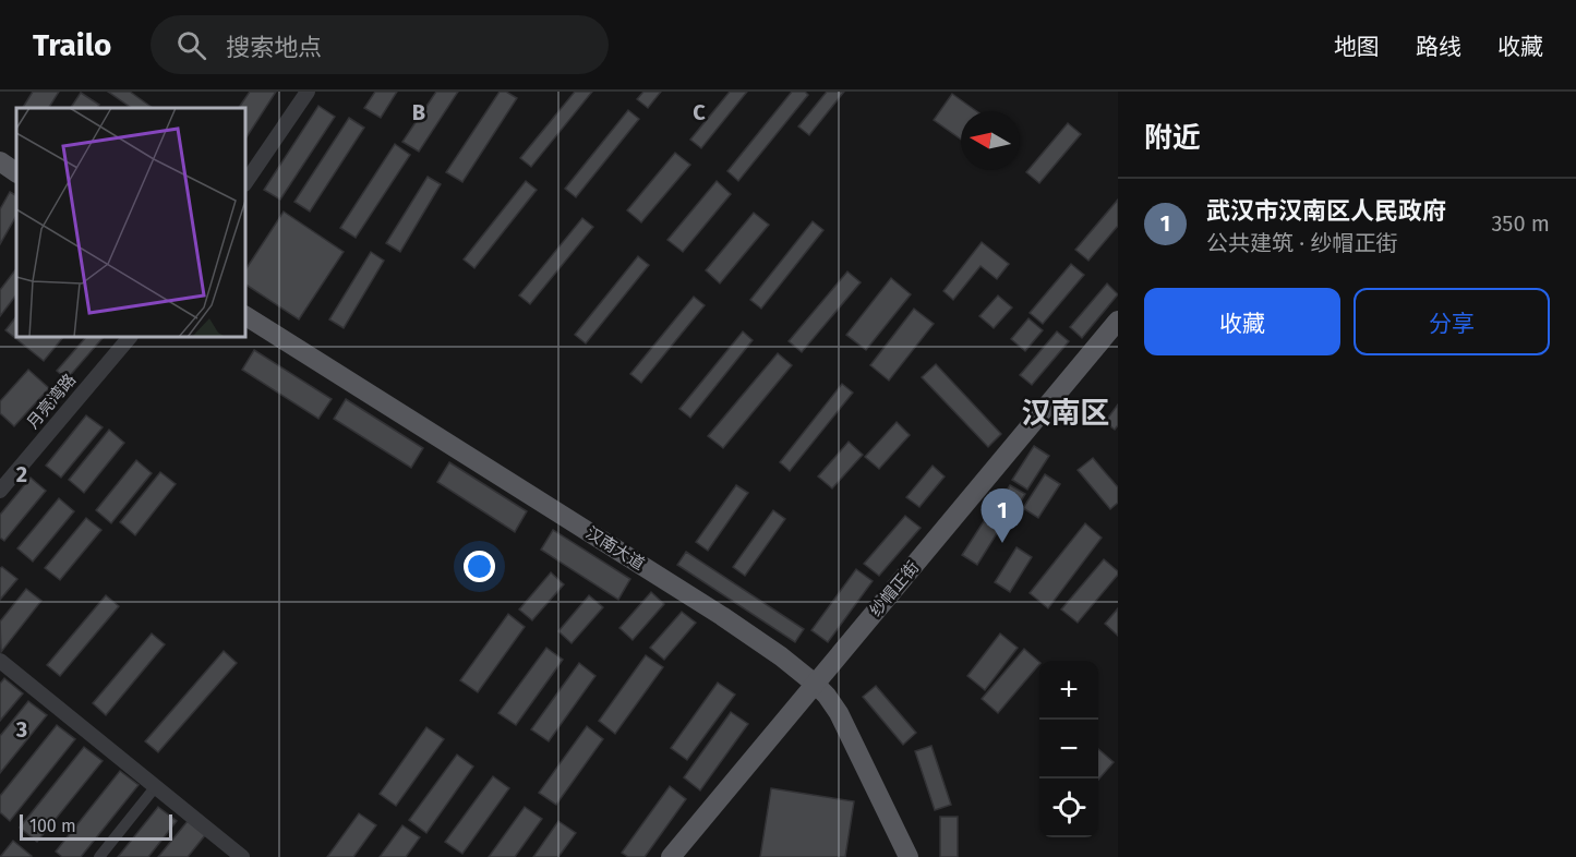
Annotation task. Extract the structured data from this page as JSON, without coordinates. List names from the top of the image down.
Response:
{
  "streets": {
    "main road": ["汉南大道", "纱帽正街"],
    "street": ["月亮湾路"]
  },
  "crossings": [
    ["汉南大道", "纱帽正街"]
  ],
  "districts": ["汉南区"],
  "scale_bar": "100 m",
  "north": "left",
  "page": {
    "header": "Trailo",
    "search": "搜索地点",
    "nav": ["地图", "路线", "收藏"],
    "heading": "附近",
    "list": [
      {
        "mark": "1",
        "name": "武汉市汉南区人民政府",
        "note": "公共建筑 · 纱帽正街",
        "value": "350 m"
      }
    ],
    "buttons": ["收藏", "分享"],
    "pins": "1",
    "map_buttons": ["+", "−"],
    "scale": "100 m"
  },
  "grid": {
    "columns": ["B", "C"],
    "rows": ["2", "3"]
  }
}
